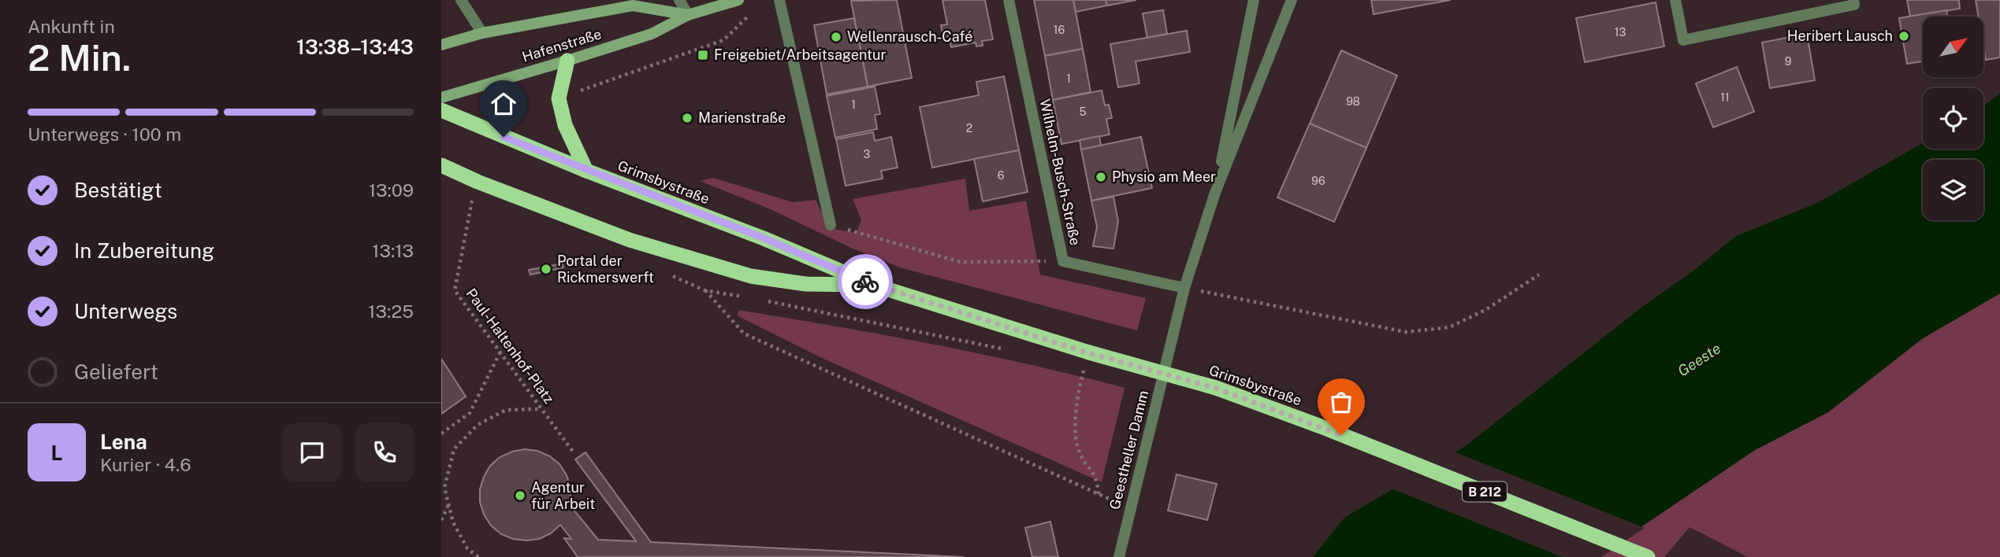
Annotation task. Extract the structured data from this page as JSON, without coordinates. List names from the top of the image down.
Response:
{
  "streets": {
    "highway": ["Grimsbystraße", "B 212"],
    "main road": ["Hafenstraße"],
    "street": ["Wilhelm-Busch-Straße", "Geestheller Damm"],
    "path": ["Paul-Haltenhof-Platz"]
  },
  "crossings": [
    ["Wilhelm-Busch-Straße", "Geestheller Damm"],
    ["Grimsbystraße", "Paul-Haltenhof-Platz"]
  ],
  "water": ["Geeste"],
  "places": {
    "other": [
      "Heribert Lausch",
      "Wellenrausch-Café",
      "Marienstraße",
      "Physio am Meer",
      "Portal der Rickmerswerft",
      "Agentur für Arbeit"
    ],
    "transit": ["Freigebiet/Arbeitsagentur"]
  },
  "house_numbers": [
    "16",
    "13",
    "9",
    "1",
    "11",
    "98",
    "1",
    "5",
    "2",
    "3",
    "6",
    "96"
  ],
  "north": "top right",
  "page": {
    "heading": ["2 Min.", "Ankunft in", "13:38–13:43"],
    "panel": ["Lena", "Kurier · 4.6"],
    "bar": "Unterwegs · 100 m",
    "list": [
      ["Bestätigt", "13:09"],
      ["In Zubereitung", "13:13"],
      ["Unterwegs", "13:25"],
      "Geliefert"
    ],
    "round": "L"
  }
}
